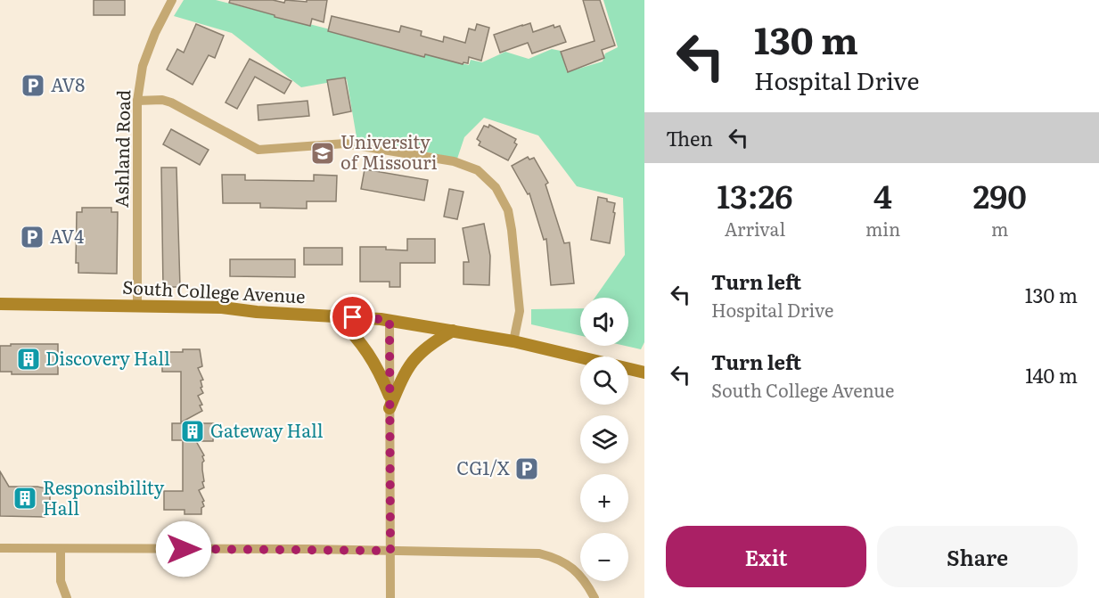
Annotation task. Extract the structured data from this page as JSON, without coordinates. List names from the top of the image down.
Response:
{
  "streets": {
    "main road": ["South College Avenue"],
    "street": ["Ashland Road"]
  },
  "crossings": [
    ["Ashland Road", "South College Avenue"]
  ],
  "places": {
    "parking": ["AV8", "AV4", "CG1/X"],
    "school or university": ["University of Missouri"],
    "building": ["Discovery Hall", "Gateway Hall", "Responsibility Hall"]
  },
  "page": {
    "turn": ["130 m", "Hospital Drive"],
    "then": "Then",
    "eta": [
      "13:26",
      "Arrival",
      "4",
      "min",
      "290",
      "m"
    ],
    "list": [
      {
        "name": "Turn left",
        "note": "Hospital Drive",
        "value": "130 m"
      },
      {
        "name": "Turn left",
        "note": "South College Avenue",
        "value": "140 m"
      }
    ],
    "map_buttons": ["+", "−"],
    "buttons": ["Exit", "Share"]
  }
}
